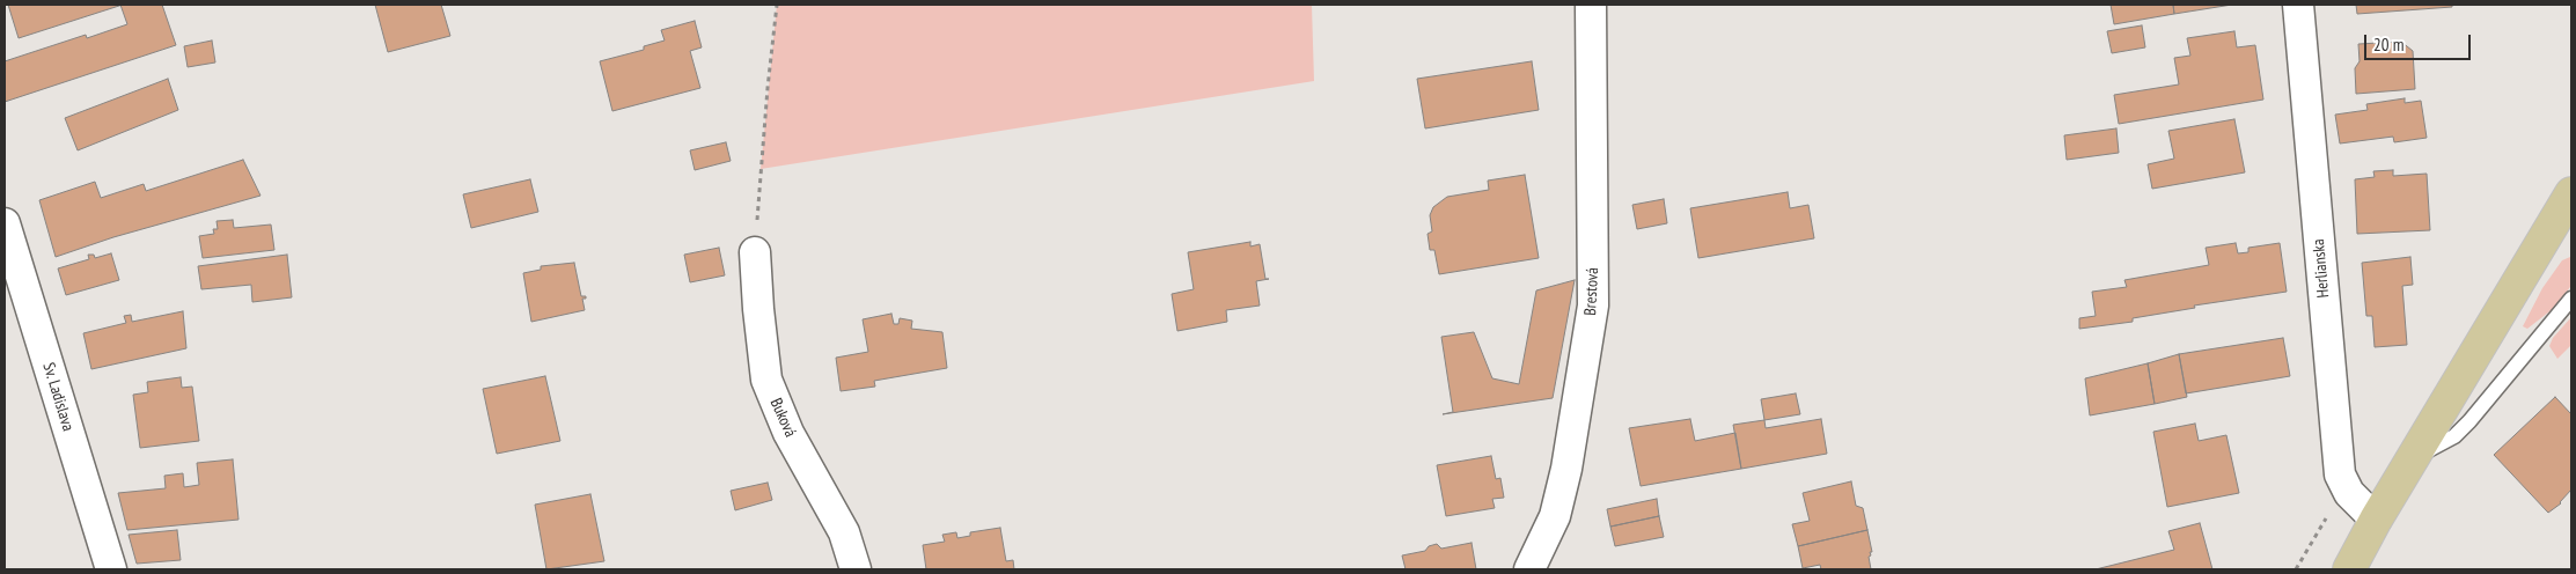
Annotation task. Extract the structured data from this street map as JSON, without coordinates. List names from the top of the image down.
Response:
{
  "streets": {
    "street": [
      "Herlianska",
      "Brestová",
      "Sv. Ladislava",
      "Buková"
    ]
  },
  "scale_bar": "20 m"
}
